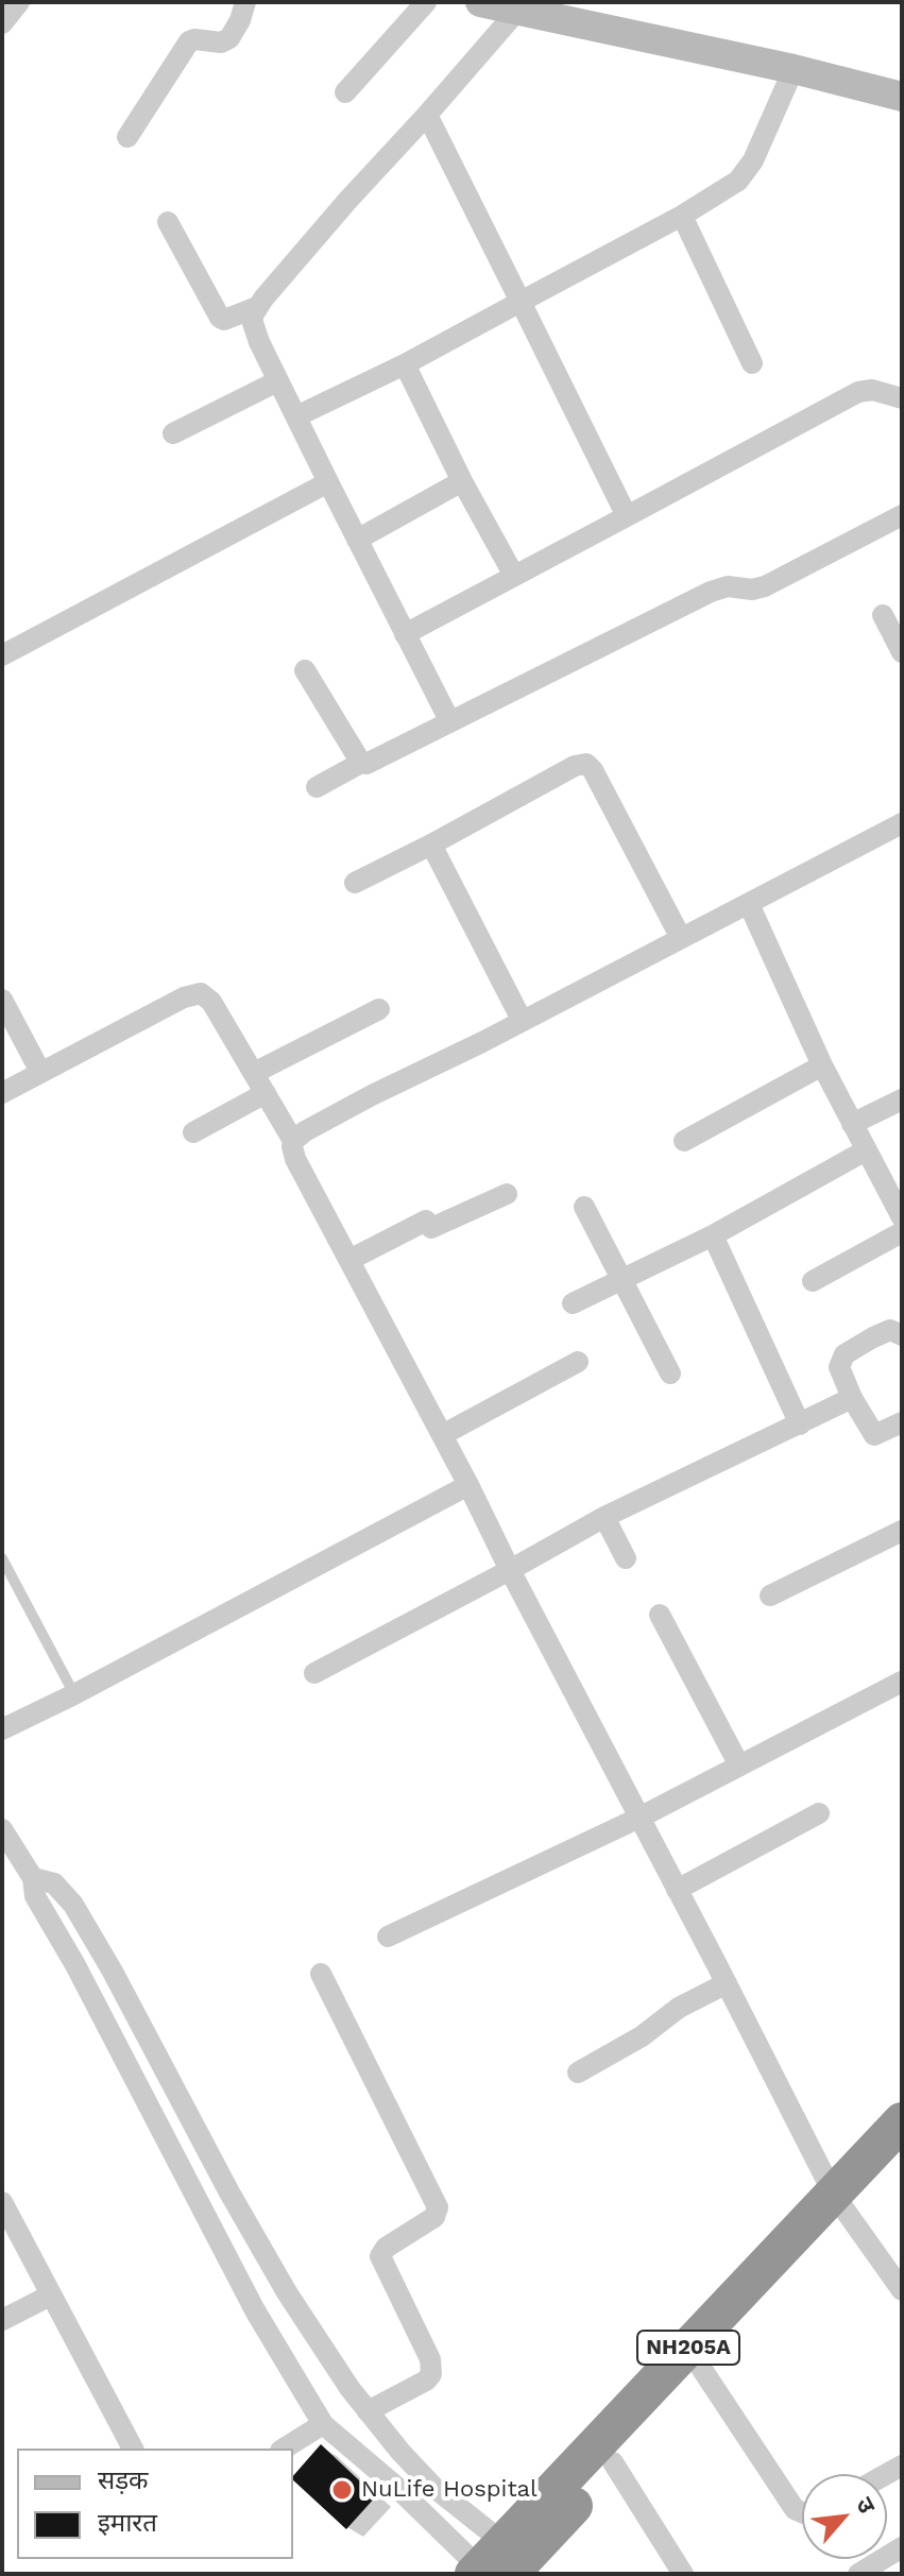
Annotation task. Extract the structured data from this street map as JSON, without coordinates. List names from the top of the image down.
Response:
{
  "streets": {
    "highway": ["NH205A"]
  },
  "places": ["NuLife Hospital"],
  "legend": ["सड़क", "इमारत"],
  "north": "top right"
}
